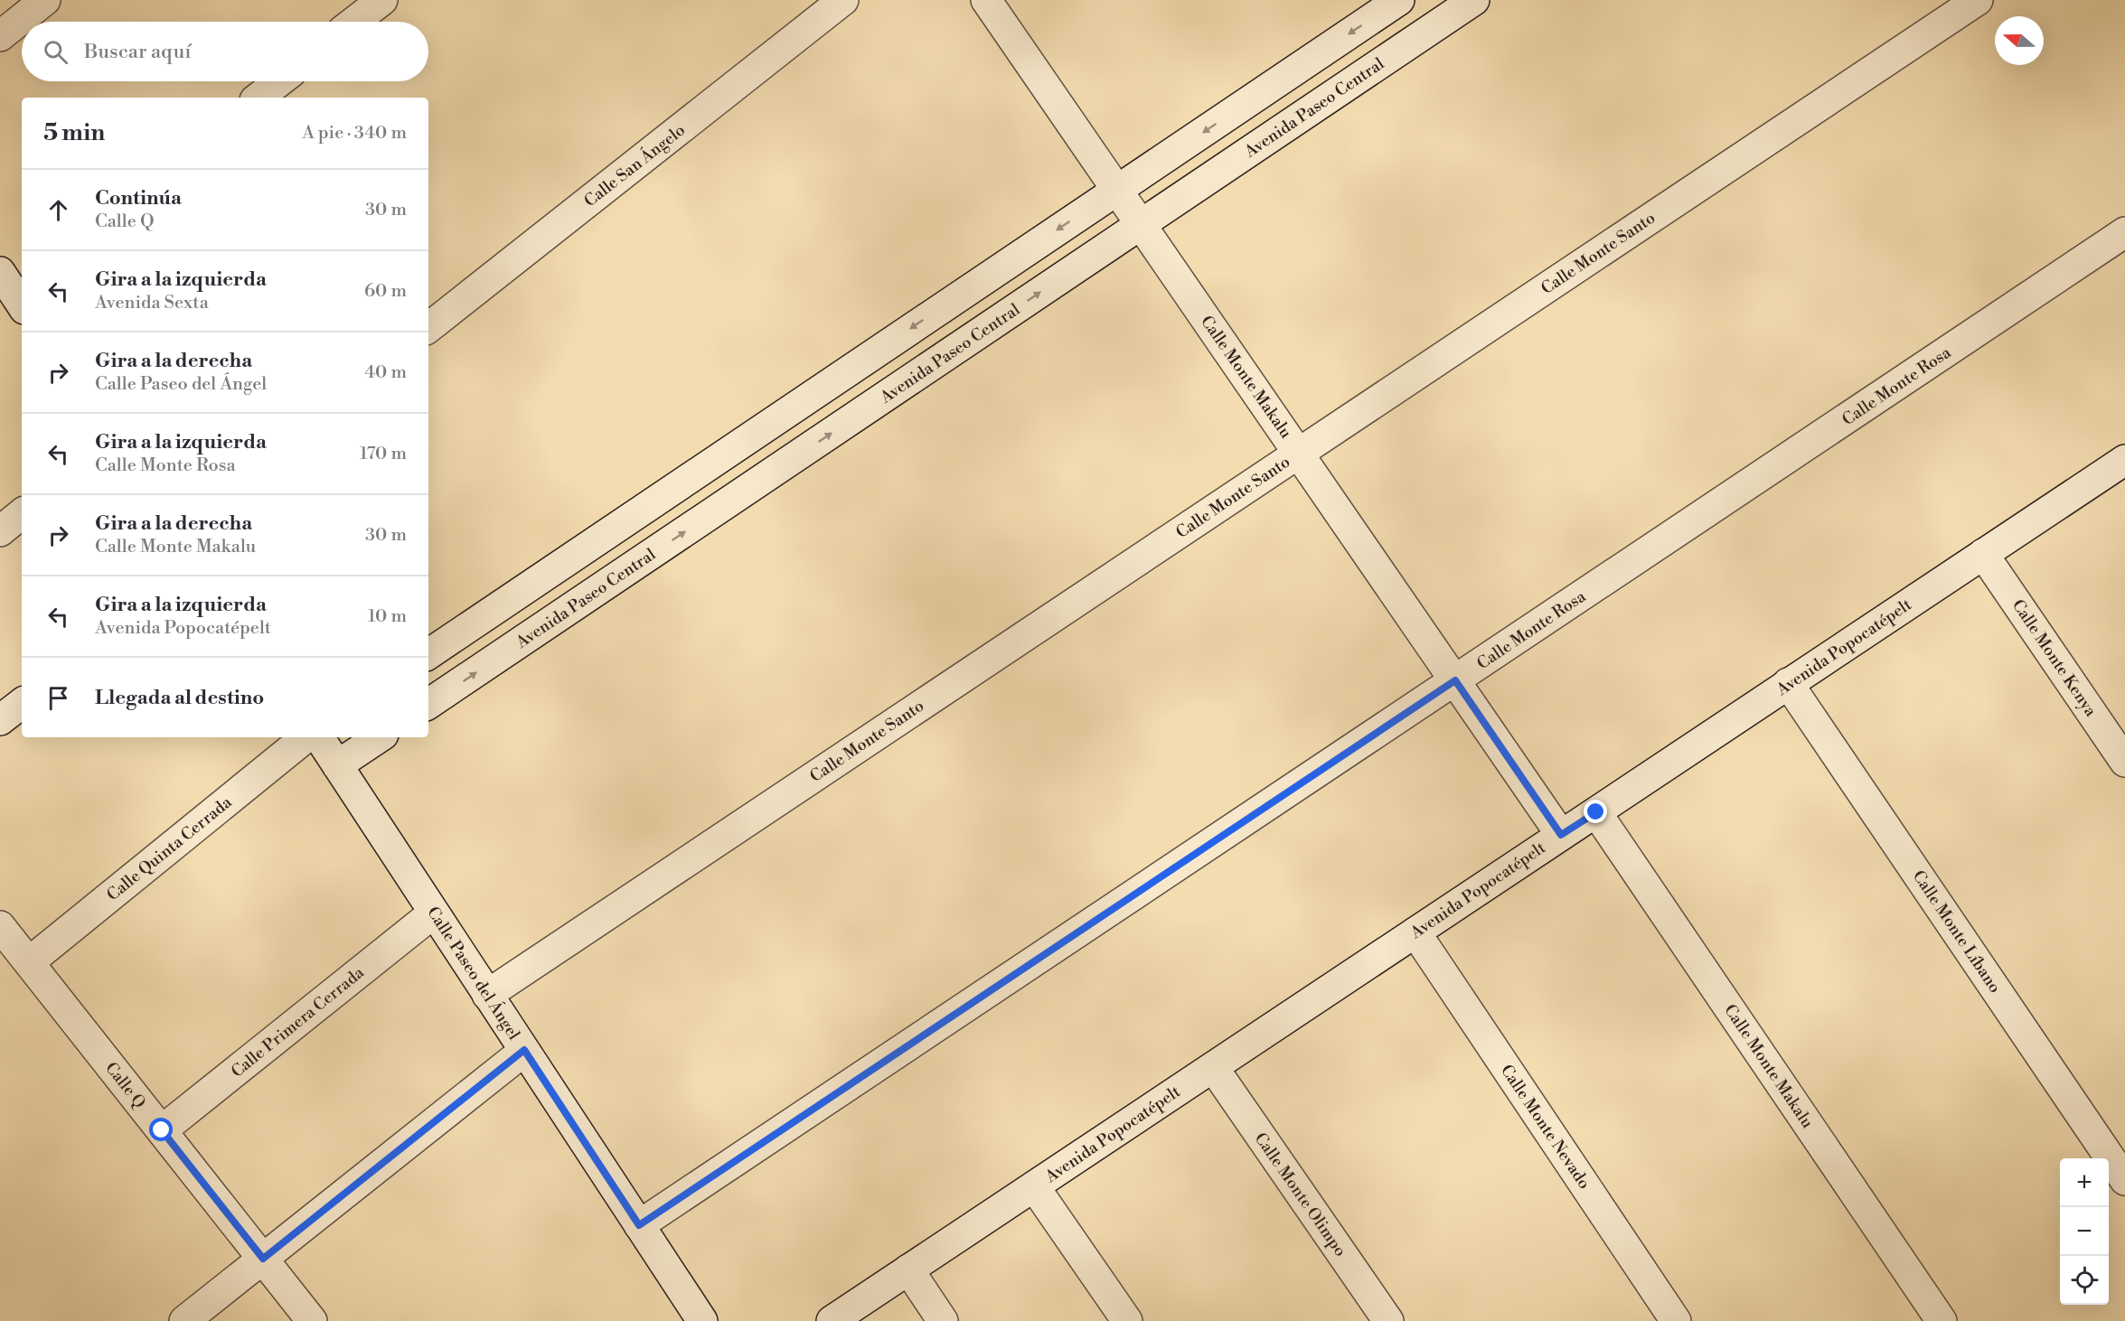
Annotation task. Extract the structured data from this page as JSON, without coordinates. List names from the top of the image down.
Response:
{
  "streets": {
    "street": [
      "Avenida Paseo Central",
      "Calle San Ángelo",
      "Calle Monte Santo",
      "Calle Monte Makalu",
      "Calle Monte Rosa",
      "Avenida Popocatépelt",
      "Calle Monte Kenya",
      "Calle Quinta Cerrada",
      "Calle Monte Líbano",
      "Calle Paseo del Ángel",
      "Calle Primera Cerrada",
      "Calle Q",
      "Calle Monte Nevado",
      "Calle Monte Olimpo"
    ]
  },
  "crossings": [
    ["Avenida Paseo Central", "Calle Monte Makalu"],
    ["Calle Monte Santo", "Calle Monte Makalu"],
    ["Calle Monte Santo", "Calle Paseo del Ángel"],
    ["Calle Monte Makalu", "Calle Monte Rosa"],
    ["Calle Monte Makalu", "Avenida Popocatépelt"],
    ["Calle Monte Rosa", "Calle Paseo del Ángel"],
    ["Avenida Popocatépelt", "Calle Monte Kenya"],
    ["Avenida Popocatépelt", "Calle Monte Líbano"],
    ["Avenida Popocatépelt", "Calle Monte Nevado"],
    ["Avenida Popocatépelt", "Calle Monte Olimpo"],
    ["Calle Quinta Cerrada", "Calle Q"],
    ["Calle Paseo del Ángel", "Calle Primera Cerrada"],
    ["Calle Primera Cerrada", "Calle Q"]
  ],
  "north": "left",
  "page": {
    "search": "Buscar aquí",
    "heading": ["5 min", "A pie · 340 m"],
    "list": [
      ["Continúa", "Calle Q", "30 m"],
      ["Gira a la izquierda", "Avenida Sexta", "60 m"],
      ["Gira a la derecha", "Calle Paseo del Ángel", "40 m"],
      ["Gira a la izquierda", "Calle Monte Rosa", "170 m"],
      ["Gira a la derecha", "Calle Monte Makalu", "30 m"],
      ["Gira a la izquierda", "Avenida Popocatépelt", "10 m"],
      "Llegada al destino"
    ],
    "map_buttons": ["+", "−"]
  }
}
